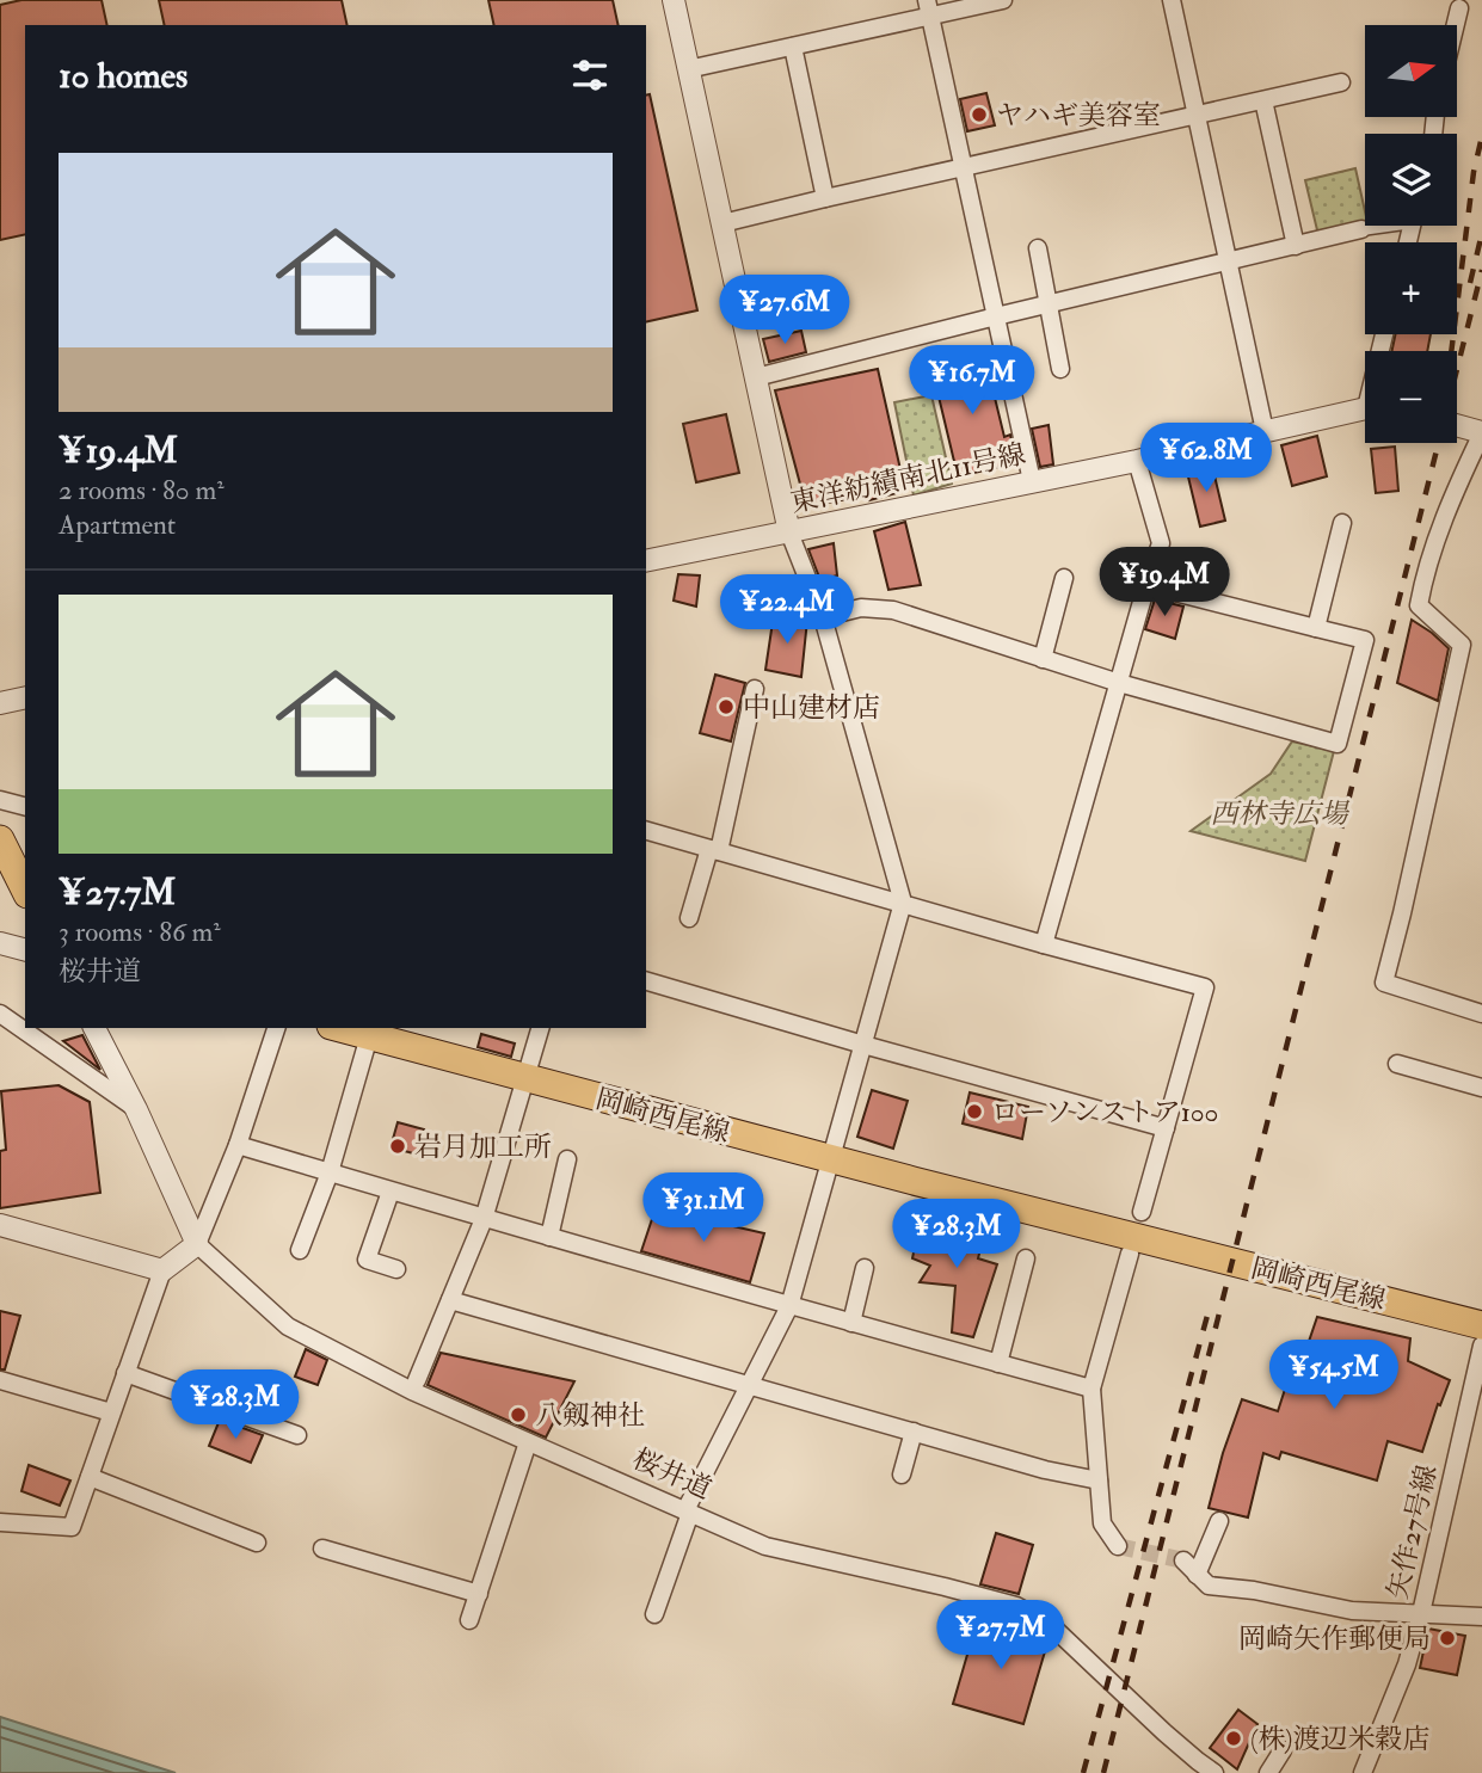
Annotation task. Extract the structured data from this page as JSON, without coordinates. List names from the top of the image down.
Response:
{
  "streets": {
    "main road": ["岡崎西尾線"],
    "street": ["東洋紡績南北11号線", "桜井道", "矢作27号線"]
  },
  "parks": ["西林寺広場"],
  "places": [
    "ヤハギ美容室",
    "中山建材店",
    "ローソンストア100",
    "岩月加工所",
    "八剱神社",
    "岡崎矢作郵便局",
    "(株)渡辺米穀店"
  ],
  "north": "right",
  "page": {
    "map_buttons": ["+", "−"],
    "heading": "10 homes",
    "list": [
      {
        "name": "¥19.4M",
        "note": "2 rooms · 80 m² · Apartment"
      },
      {
        "name": "¥27.7M",
        "note": "3 rooms · 86 m² · 桜井道"
      }
    ],
    "price": [
      "¥27.6M",
      "¥16.7M",
      "¥62.8M",
      "¥19.4M",
      "¥22.4M",
      "¥31.1M",
      "¥28.3M",
      "¥54.5M",
      "¥28.3M",
      "¥27.7M"
    ]
  }
}
